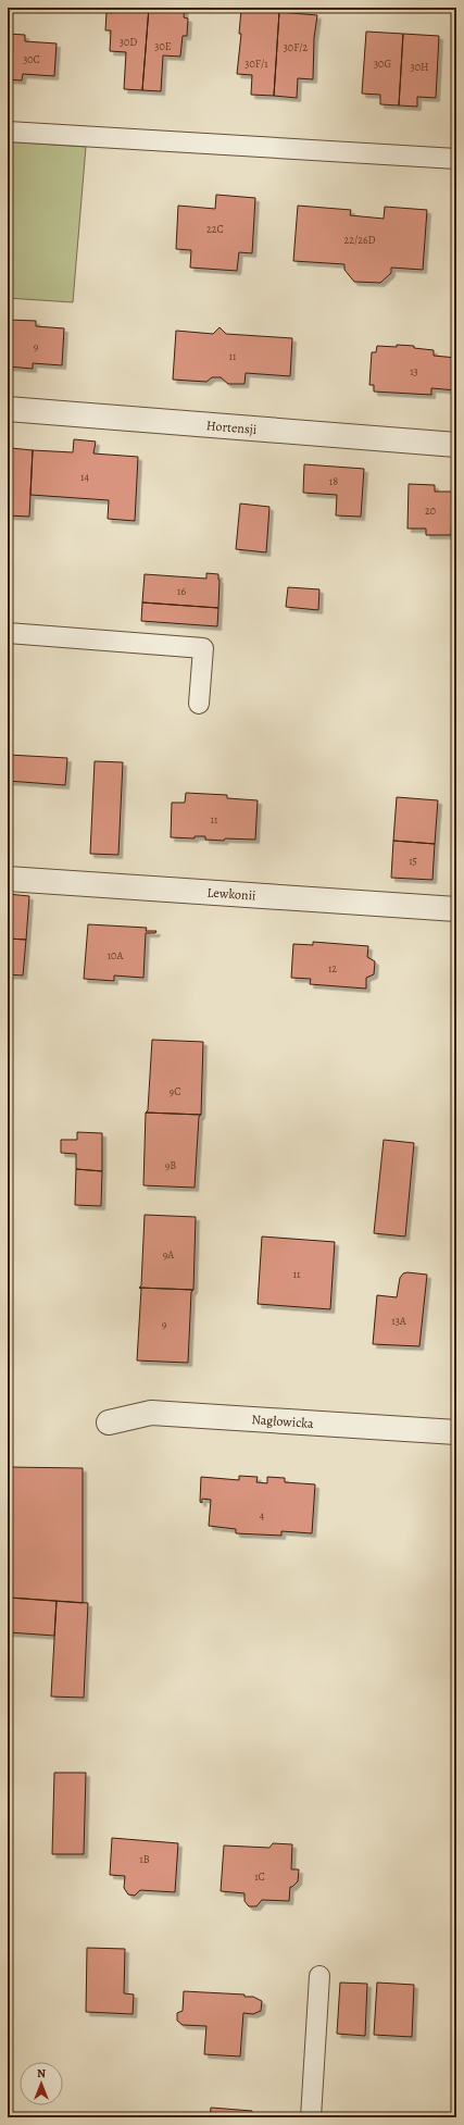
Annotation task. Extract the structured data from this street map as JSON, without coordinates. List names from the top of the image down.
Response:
{
  "streets": {
    "street": ["Hortensji", "Lewkonii", "Nagłowicka"]
  },
  "house_numbers": [
    "30D",
    "30E",
    "30F/2",
    "30C",
    "30F/1",
    "30G",
    "30H",
    "22C",
    "22/26D",
    "9",
    "11",
    "13",
    "14",
    "18",
    "20",
    "16",
    "11",
    "15",
    "10A",
    "12",
    "9C",
    "9B",
    "9A",
    "11",
    "13A",
    "9",
    "4",
    "1B",
    "1C"
  ],
  "north": "top"
}
